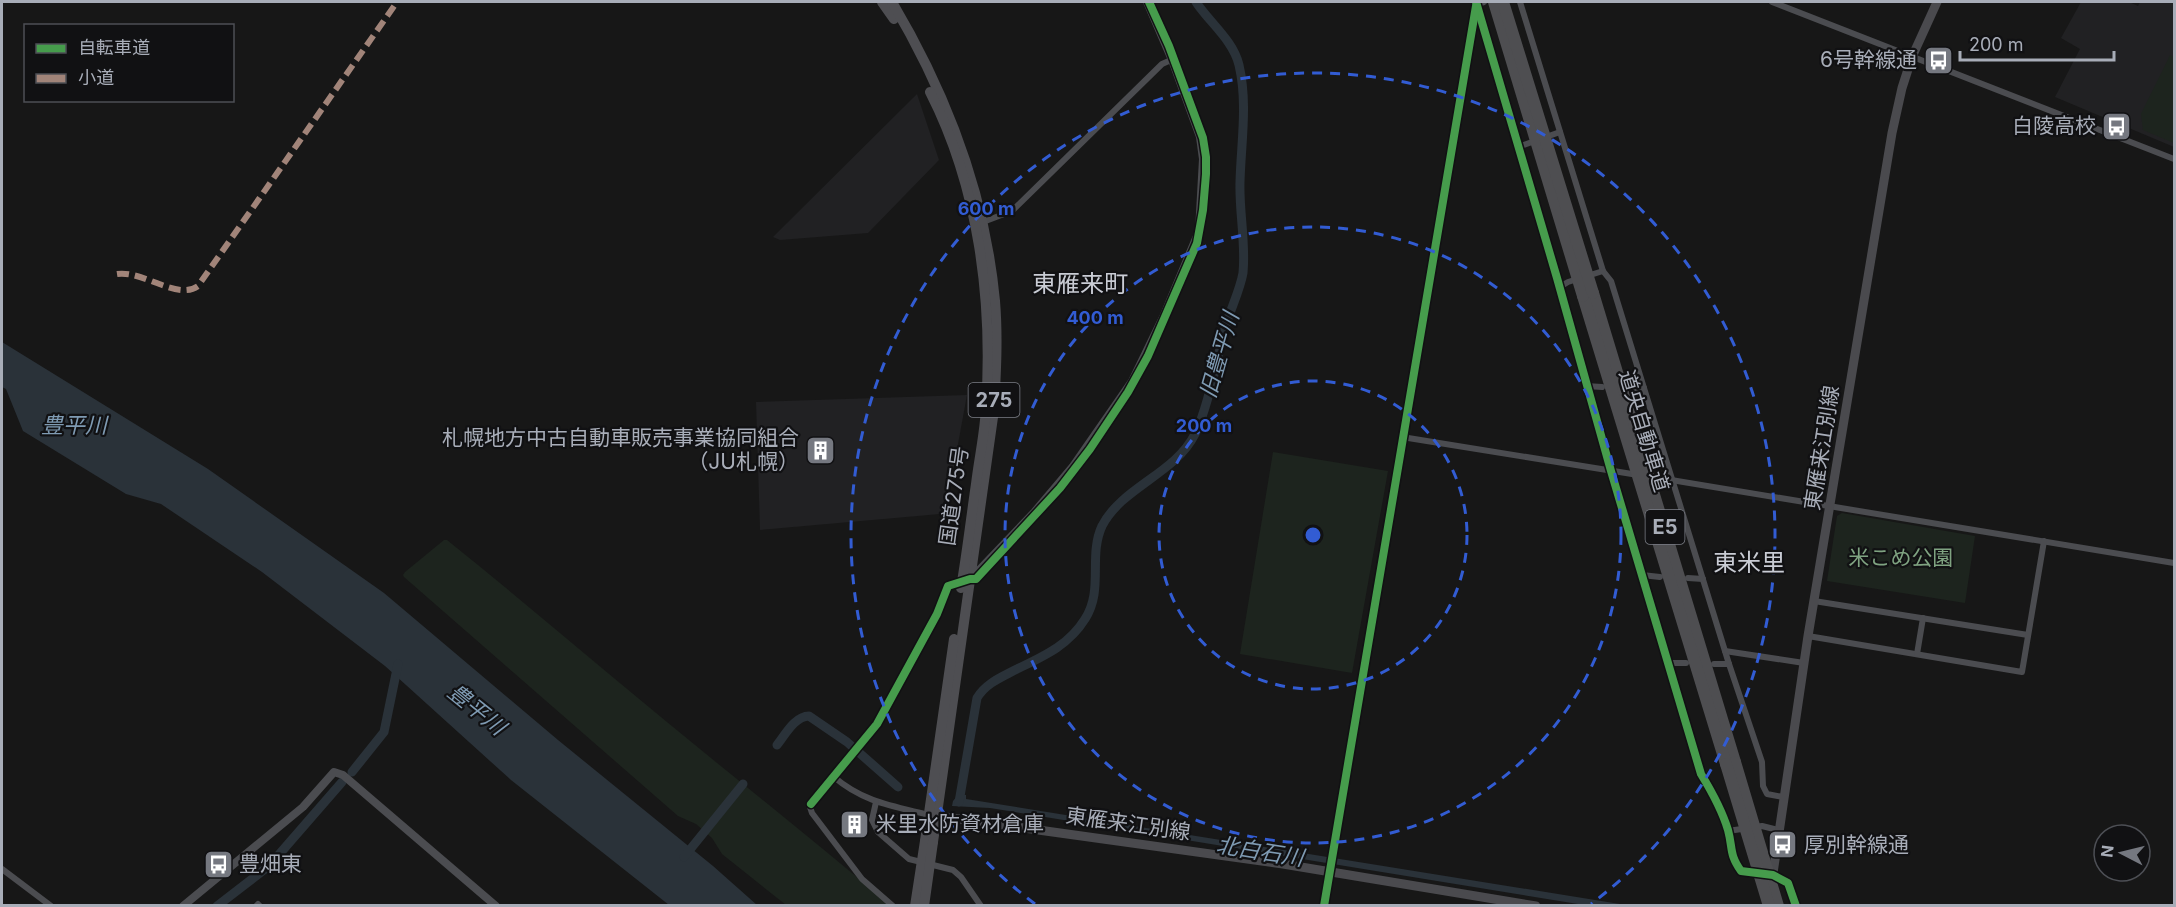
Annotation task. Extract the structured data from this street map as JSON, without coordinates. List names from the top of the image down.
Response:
{
  "streets": {
    "highway": [
      "275",
      "道央自動車道",
      "国道275号",
      "E5"
    ],
    "main road": ["東雁来江別線"]
  },
  "crossings": [
    ["東雁来江別線", "国道275号"]
  ],
  "districts": ["東雁来町", "東米里"],
  "water": ["旧豊平川", "豊平川", "北白石川"],
  "parks": ["米こめ公園"],
  "places": {
    "bus stop": [
      "6号幹線通",
      "白陵高校",
      "厚別幹線通",
      "豊畑東"
    ],
    "building": ["札幌地方中古自動車販売事業協同組合 （JU札幌）", "米里水防資材倉庫"]
  },
  "legend": ["自転車道", "小道"],
  "scale_bar": "200 m",
  "north": "left",
  "rings": ["600 m", "400 m", "200 m"]
}
